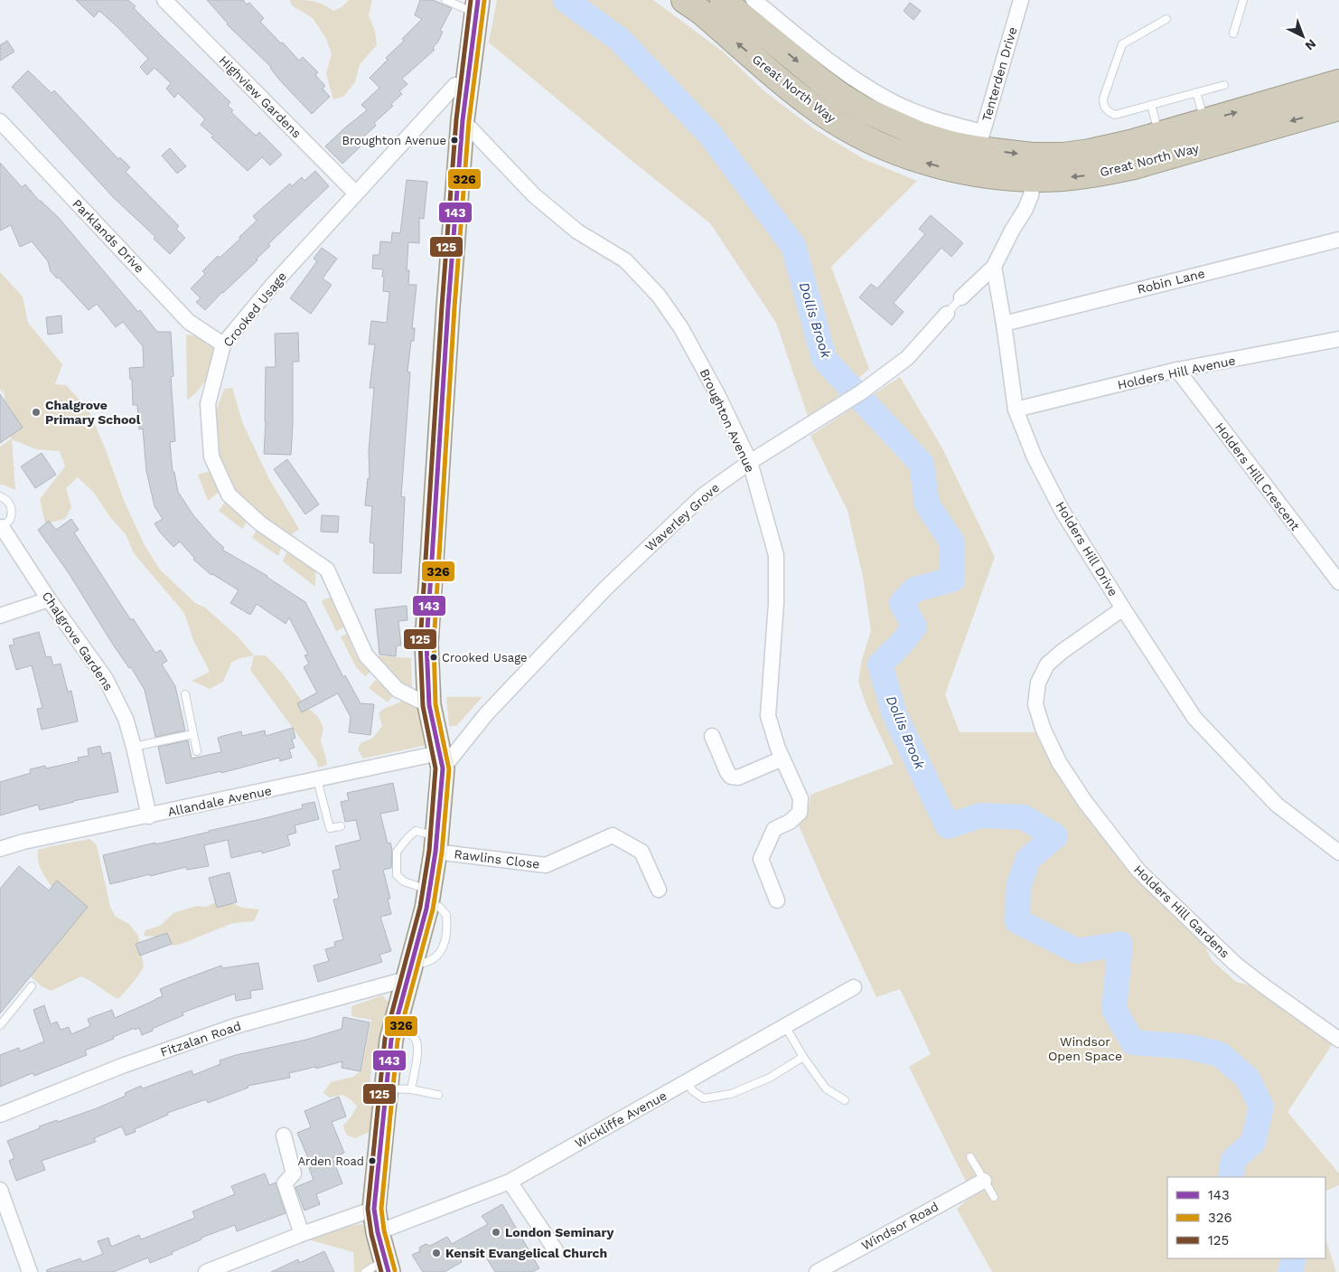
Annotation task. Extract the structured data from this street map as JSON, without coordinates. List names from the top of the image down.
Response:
{
  "streets": {
    "highway": ["Great North Way"],
    "street": [
      "Tenterden Drive",
      "Highview Gardens",
      "Parklands Drive",
      "Robin Lane",
      "Crooked Usage",
      "Holders Hill Avenue",
      "Broughton Avenue",
      "Holders Hill Crescent",
      "Waverley Grove",
      "Holders Hill Drive",
      "Chalgrove Gardens",
      "Allandale Avenue",
      "Rawlins Close",
      "Holders Hill Gardens",
      "Fitzalan Road",
      "Wickliffe Avenue",
      "Windsor Road"
    ]
  },
  "crossings": [
    ["Tenterden Drive", "Great North Way"],
    ["Highview Gardens", "Crooked Usage"],
    ["Parklands Drive", "Crooked Usage"],
    ["Robin Lane", "Holders Hill Drive"],
    ["Holders Hill Avenue", "Holders Hill Crescent"],
    ["Holders Hill Avenue", "Holders Hill Drive"],
    ["Broughton Avenue", "Waverley Grove"],
    ["Waverley Grove", "Holders Hill Drive"],
    ["Waverley Grove", "Allandale Avenue"],
    ["Holders Hill Drive", "Holders Hill Gardens"],
    ["Chalgrove Gardens", "Allandale Avenue"]
  ],
  "water": ["Dollis Brook"],
  "parks": ["Windsor Open Space"],
  "places": [
    "Broughton Avenue",
    "Chalgrove Primary School",
    "Crooked Usage",
    "Arden Road",
    "London Seminary",
    "Kensit Evangelical Church"
  ],
  "lines": ["transit line 143", "transit line 125", "transit line 326"],
  "legend": ["143", "326", "125"],
  "north": "bottom right"
}
